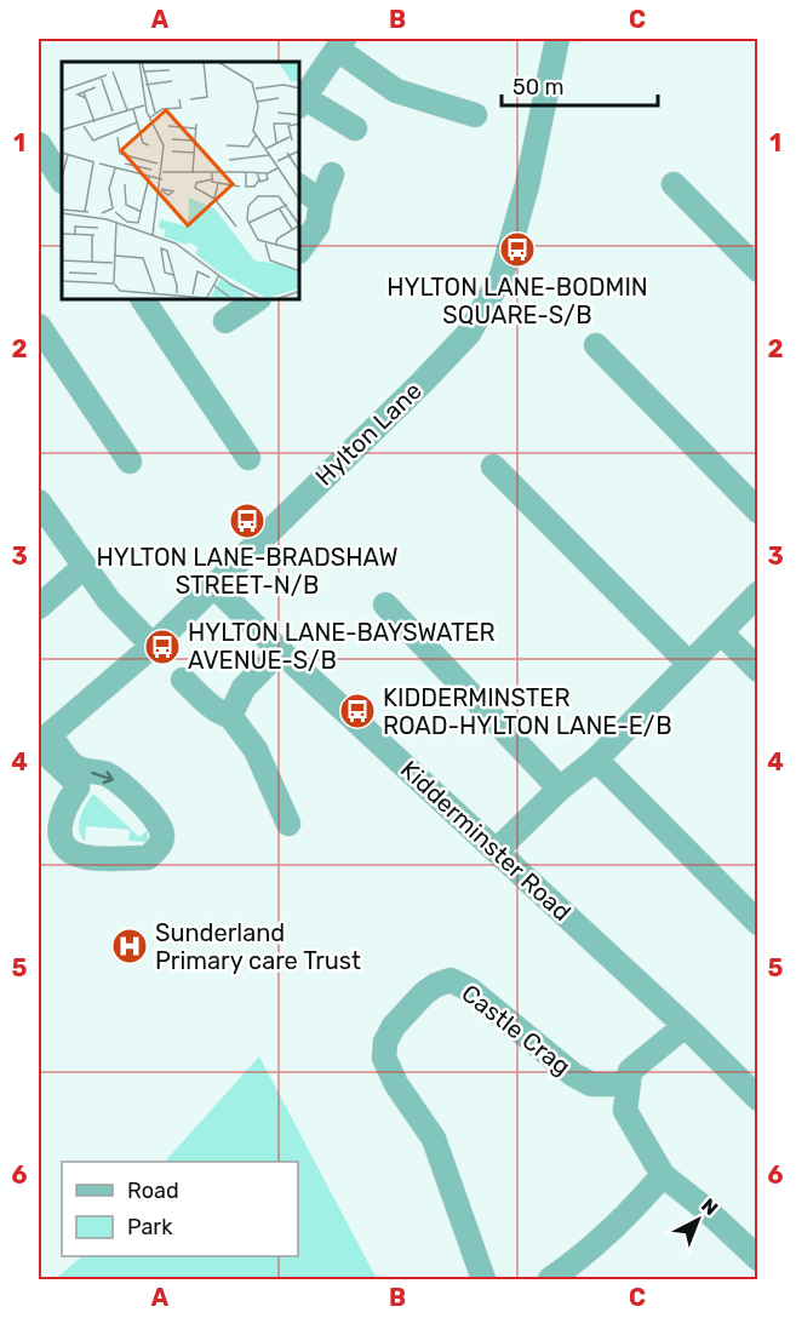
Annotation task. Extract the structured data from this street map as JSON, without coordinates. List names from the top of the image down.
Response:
{
  "streets": {
    "street": ["Hylton Lane", "Kidderminster Road", "Castle Crag"]
  },
  "crossings": [
    ["Hylton Lane", "Kidderminster Road"]
  ],
  "places": {
    "bus stop": [
      "HYLTON LANE-BODMIN SQUARE-S/B",
      "HYLTON LANE-BRADSHAW STREET-N/B",
      "HYLTON LANE-BAYSWATER AVENUE-S/B",
      "KIDDERMINSTER ROAD-HYLTON LANE-E/B"
    ],
    "hospital": ["Sunderland Primary care Trust"]
  },
  "legend": ["Road", "Park"],
  "scale_bar": "50 m",
  "north": "top right",
  "grid": {
    "columns": ["A", "B", "C"],
    "rows": [
      "1",
      "2",
      "3",
      "4",
      "5",
      "6"
    ]
  }
}
